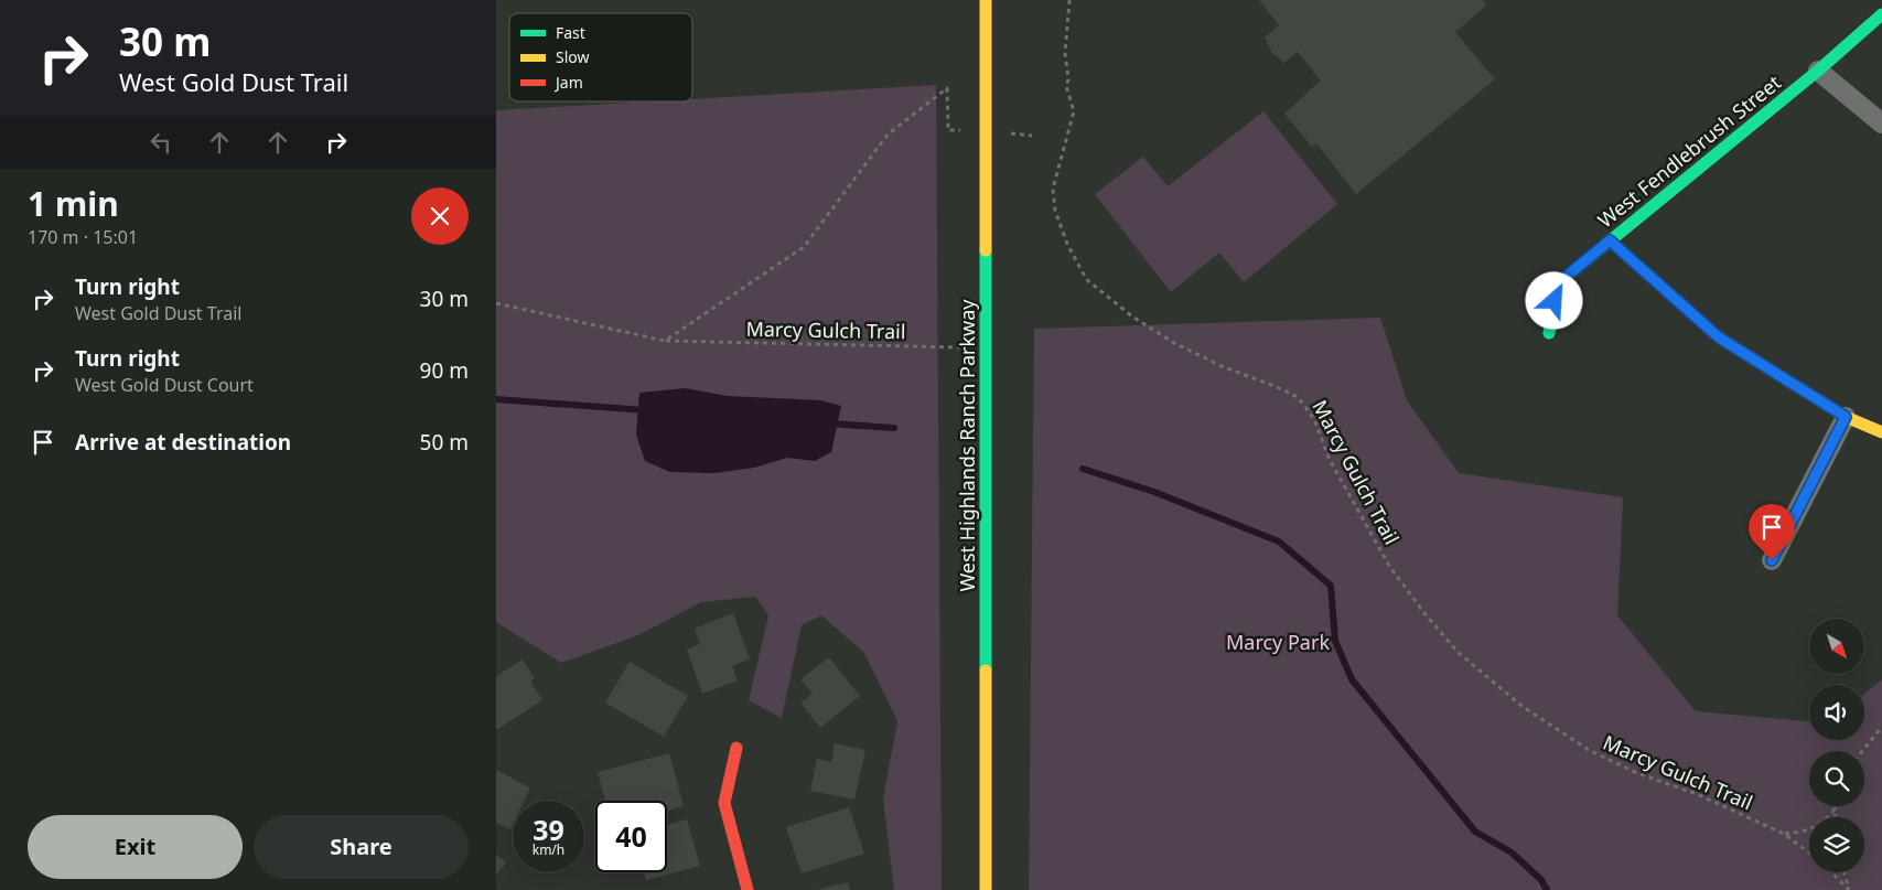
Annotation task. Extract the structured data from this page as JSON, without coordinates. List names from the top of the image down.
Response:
{
  "streets": {
    "street": ["West Fendlebrush Street", "West Highlands Ranch Parkway"],
    "path": ["Marcy Gulch Trail"]
  },
  "crossings": [
    ["Marcy Gulch Trail", "West Highlands Ranch Parkway"]
  ],
  "parks": ["Marcy Park"],
  "legend": ["Fast", "Slow", "Jam"],
  "north": "bottom right",
  "page": {
    "turn": ["30 m", "West Gold Dust Trail"],
    "heading": ["1 min", "170 m · 15:01"],
    "list": [
      {
        "name": "Turn right",
        "note": "West Gold Dust Trail",
        "value": "30 m"
      },
      {
        "name": "Turn right",
        "note": "West Gold Dust Court",
        "value": "90 m"
      },
      {
        "name": "Arrive at destination",
        "value": "50 m"
      }
    ],
    "speed": "39 km/h",
    "limit": "40",
    "buttons": ["Exit", "Share"]
  }
}
